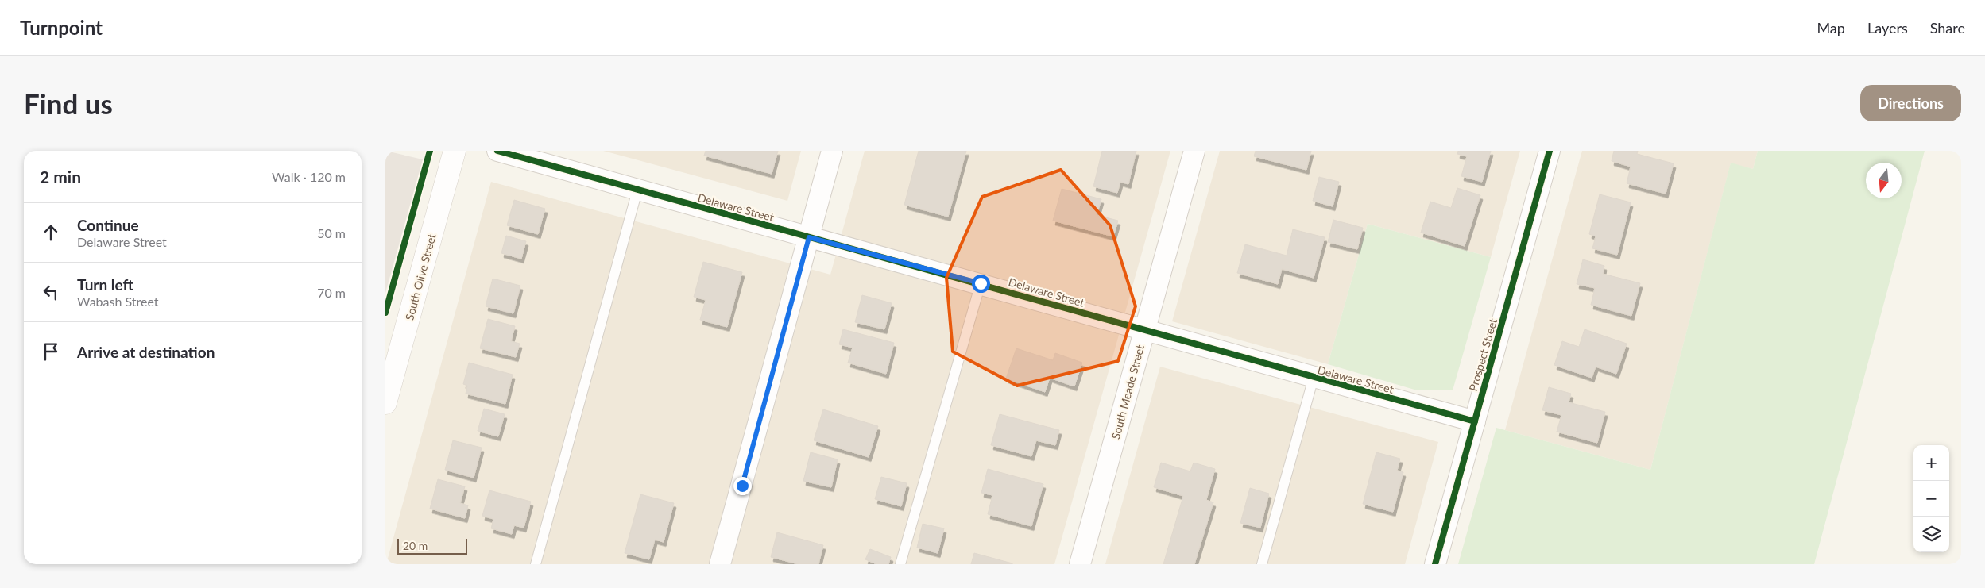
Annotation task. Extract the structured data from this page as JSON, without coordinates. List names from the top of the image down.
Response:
{
  "streets": {
    "street": [
      "Delaware Street",
      "South Olive Street",
      "Prospect Street",
      "South Meade Street"
    ]
  },
  "crossings": [
    ["Delaware Street", "Prospect Street"],
    ["Delaware Street", "South Meade Street"]
  ],
  "scale_bar": "20 m",
  "north": "bottom",
  "page": {
    "header": "Turnpoint",
    "nav": ["Map", "Layers", "Share"],
    "buttons": "Directions",
    "title": "Find us",
    "heading": ["2 min", "Walk · 120 m"],
    "list": [
      ["Continue", "Delaware Street", "50 m"],
      ["Turn left", "Wabash Street", "70 m"],
      "Arrive at destination"
    ],
    "map_buttons": ["+", "−"],
    "scale": "20 m"
  }
}
